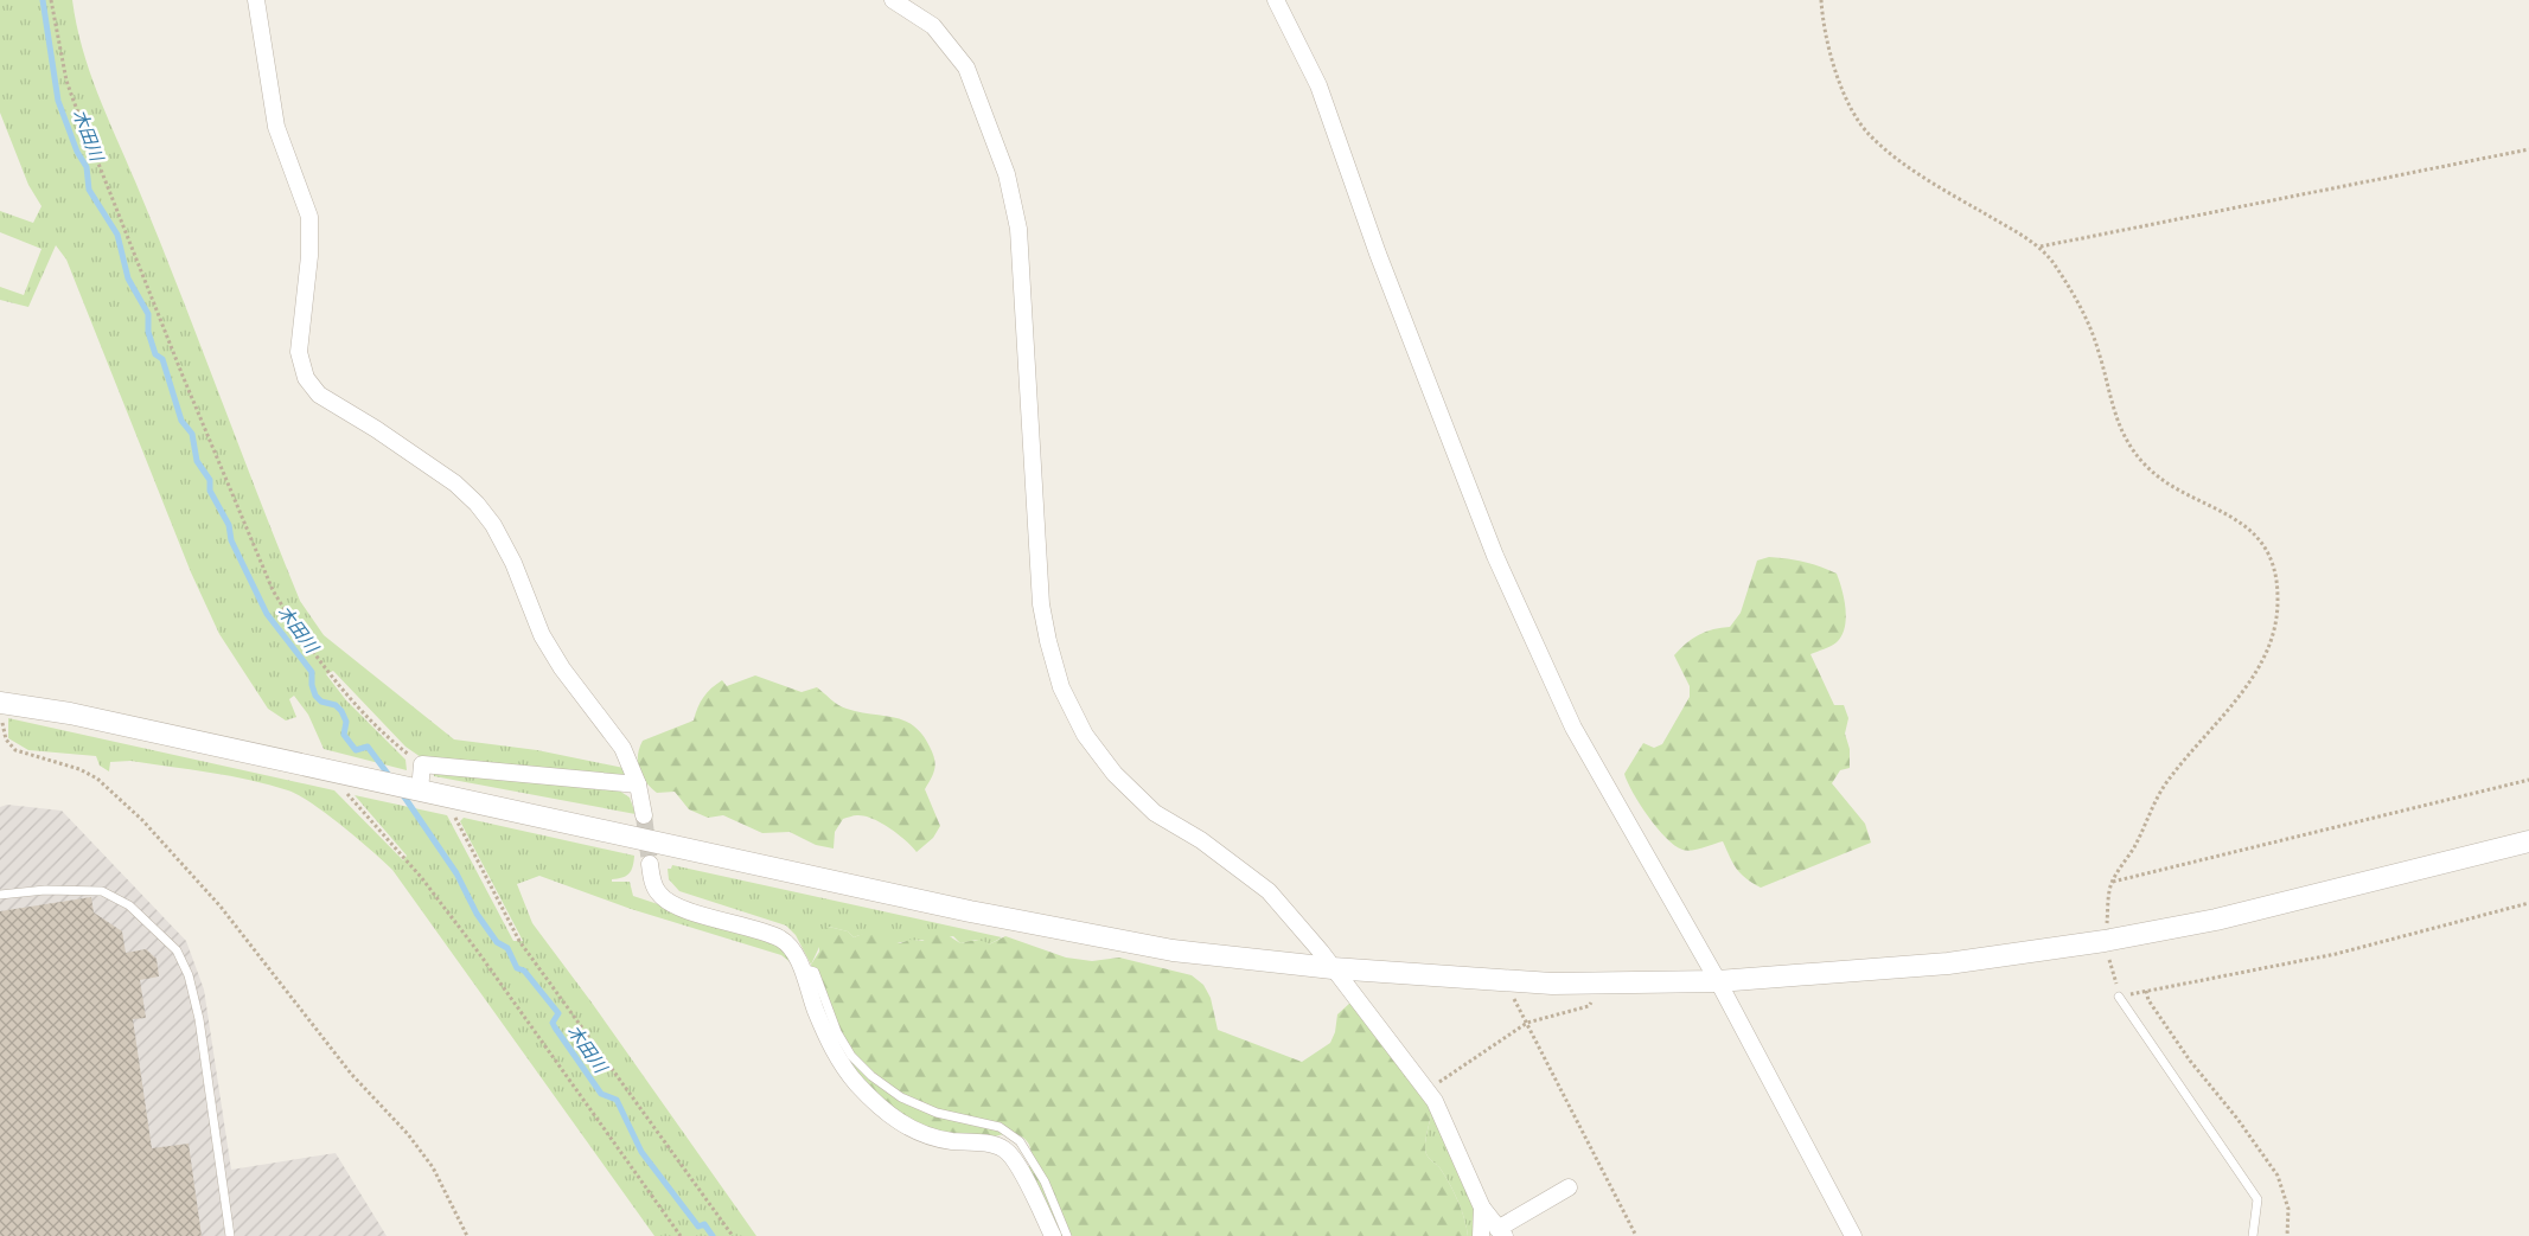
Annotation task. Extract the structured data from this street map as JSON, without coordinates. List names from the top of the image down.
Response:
{
  "water": ["木田川"]
}
